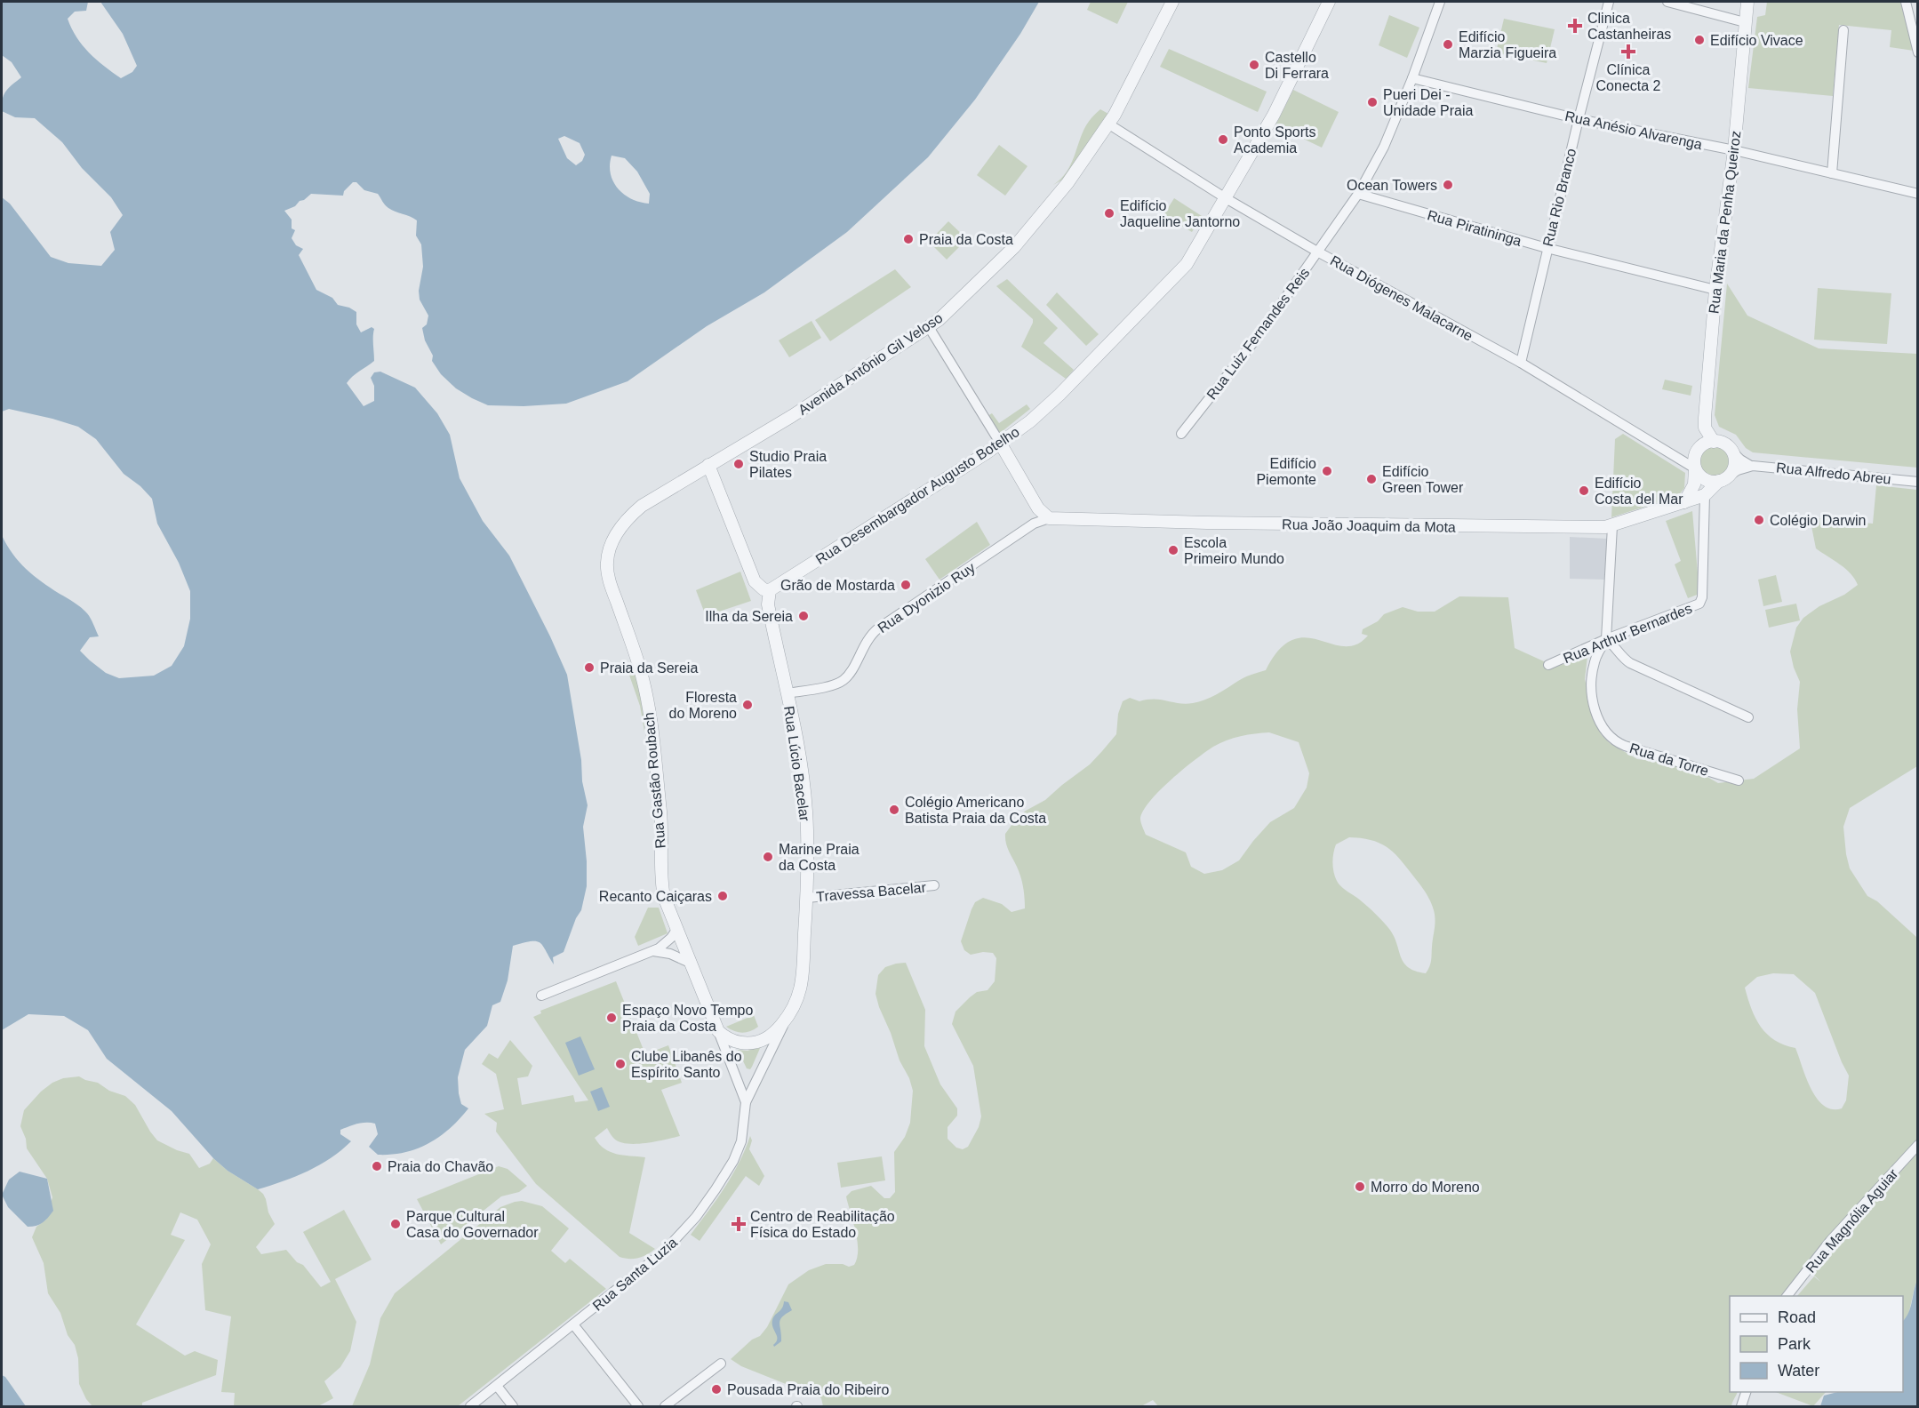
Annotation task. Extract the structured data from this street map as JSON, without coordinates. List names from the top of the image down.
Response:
{
  "streets": {
    "street": [
      "Rua Anésio Alvarenga",
      "Rua Rio Branco",
      "Rua Maria da Penha Queiroz",
      "Rua Piratininga",
      "Rua Diógenes Malacarne",
      "Rua Luiz Fernandes Reis",
      "Avenida Antônio Gil Veloso",
      "Rua Alfredo Abreu",
      "Rua Desembargador Augusto Botelho",
      "Rua João Joaquim da Mota",
      "Rua Dyonizio Ruy",
      "Rua Arthur Bernardes",
      "Rua da Torre",
      "Rua Lúcio Bacelar",
      "Rua Gastão Roubach",
      "Travessa Bacelar",
      "Rua Magnólia Aguiar",
      "Rua Santa Luzia"
    ]
  },
  "crossings": [
    ["Rua Anésio Alvarenga", "Rua Rio Branco"],
    ["Rua Anésio Alvarenga", "Rua Maria da Penha Queiroz"],
    ["Rua Anésio Alvarenga", "Rua Luiz Fernandes Reis"],
    ["Rua Rio Branco", "Rua Piratininga"],
    ["Rua Rio Branco", "Rua Diógenes Malacarne"],
    ["Rua Maria da Penha Queiroz", "Rua Piratininga"],
    ["Rua Maria da Penha Queiroz", "Rua Diógenes Malacarne"],
    ["Rua Piratininga", "Rua Luiz Fernandes Reis"],
    ["Rua Diógenes Malacarne", "Rua Luiz Fernandes Reis"],
    ["Rua Diógenes Malacarne", "Avenida Antônio Gil Veloso"],
    ["Rua Diógenes Malacarne", "Rua Desembargador Augusto Botelho"],
    ["Avenida Antônio Gil Veloso", "Rua Gastão Roubach"],
    ["Rua Desembargador Augusto Botelho", "Rua Lúcio Bacelar"],
    ["Rua João Joaquim da Mota", "Rua Dyonizio Ruy"],
    ["Rua Dyonizio Ruy", "Rua Lúcio Bacelar"],
    ["Rua Arthur Bernardes", "Rua da Torre"],
    ["Rua Lúcio Bacelar", "Rua Gastão Roubach"],
    ["Rua Lúcio Bacelar", "Travessa Bacelar"],
    ["Rua Lúcio Bacelar", "Rua Santa Luzia"],
    ["Rua Gastão Roubach", "Rua Santa Luzia"]
  ],
  "places": {
    "health": ["Clinica Castanheiras", "Clínica Conecta 2", "Centro de Reabilitação Física do Estado"],
    "other": [
      "Edifício Vivace",
      "Edifício Marzia Figueira",
      "Castello Di Ferrara",
      "Pueri Dei - Unidade Praia",
      "Ponto Sports Academia",
      "Ocean Towers",
      "Edifício Jaqueline Jantorno",
      "Praia da Costa",
      "Studio Praia Pilates",
      "Edifício Piemonte",
      "Edifício Green Tower",
      "Edifício Costa del Mar",
      "Colégio Darwin",
      "Escola Primeiro Mundo",
      "Grão de Mostarda",
      "Ilha da Sereia",
      "Praia da Sereia",
      "Floresta do Moreno",
      "Colégio Americano Batista Praia da Costa",
      "Marine Praia da Costa",
      "Recanto Caiçaras",
      "Espaço Novo Tempo Praia da Costa",
      "Clube Libanês do Espírito Santo",
      "Praia do Chavão",
      "Morro do Moreno",
      "Parque Cultural Casa do Governador",
      "Pousada Praia do Ribeiro"
    ]
  },
  "legend": ["Road", "Park", "Water"]
}
